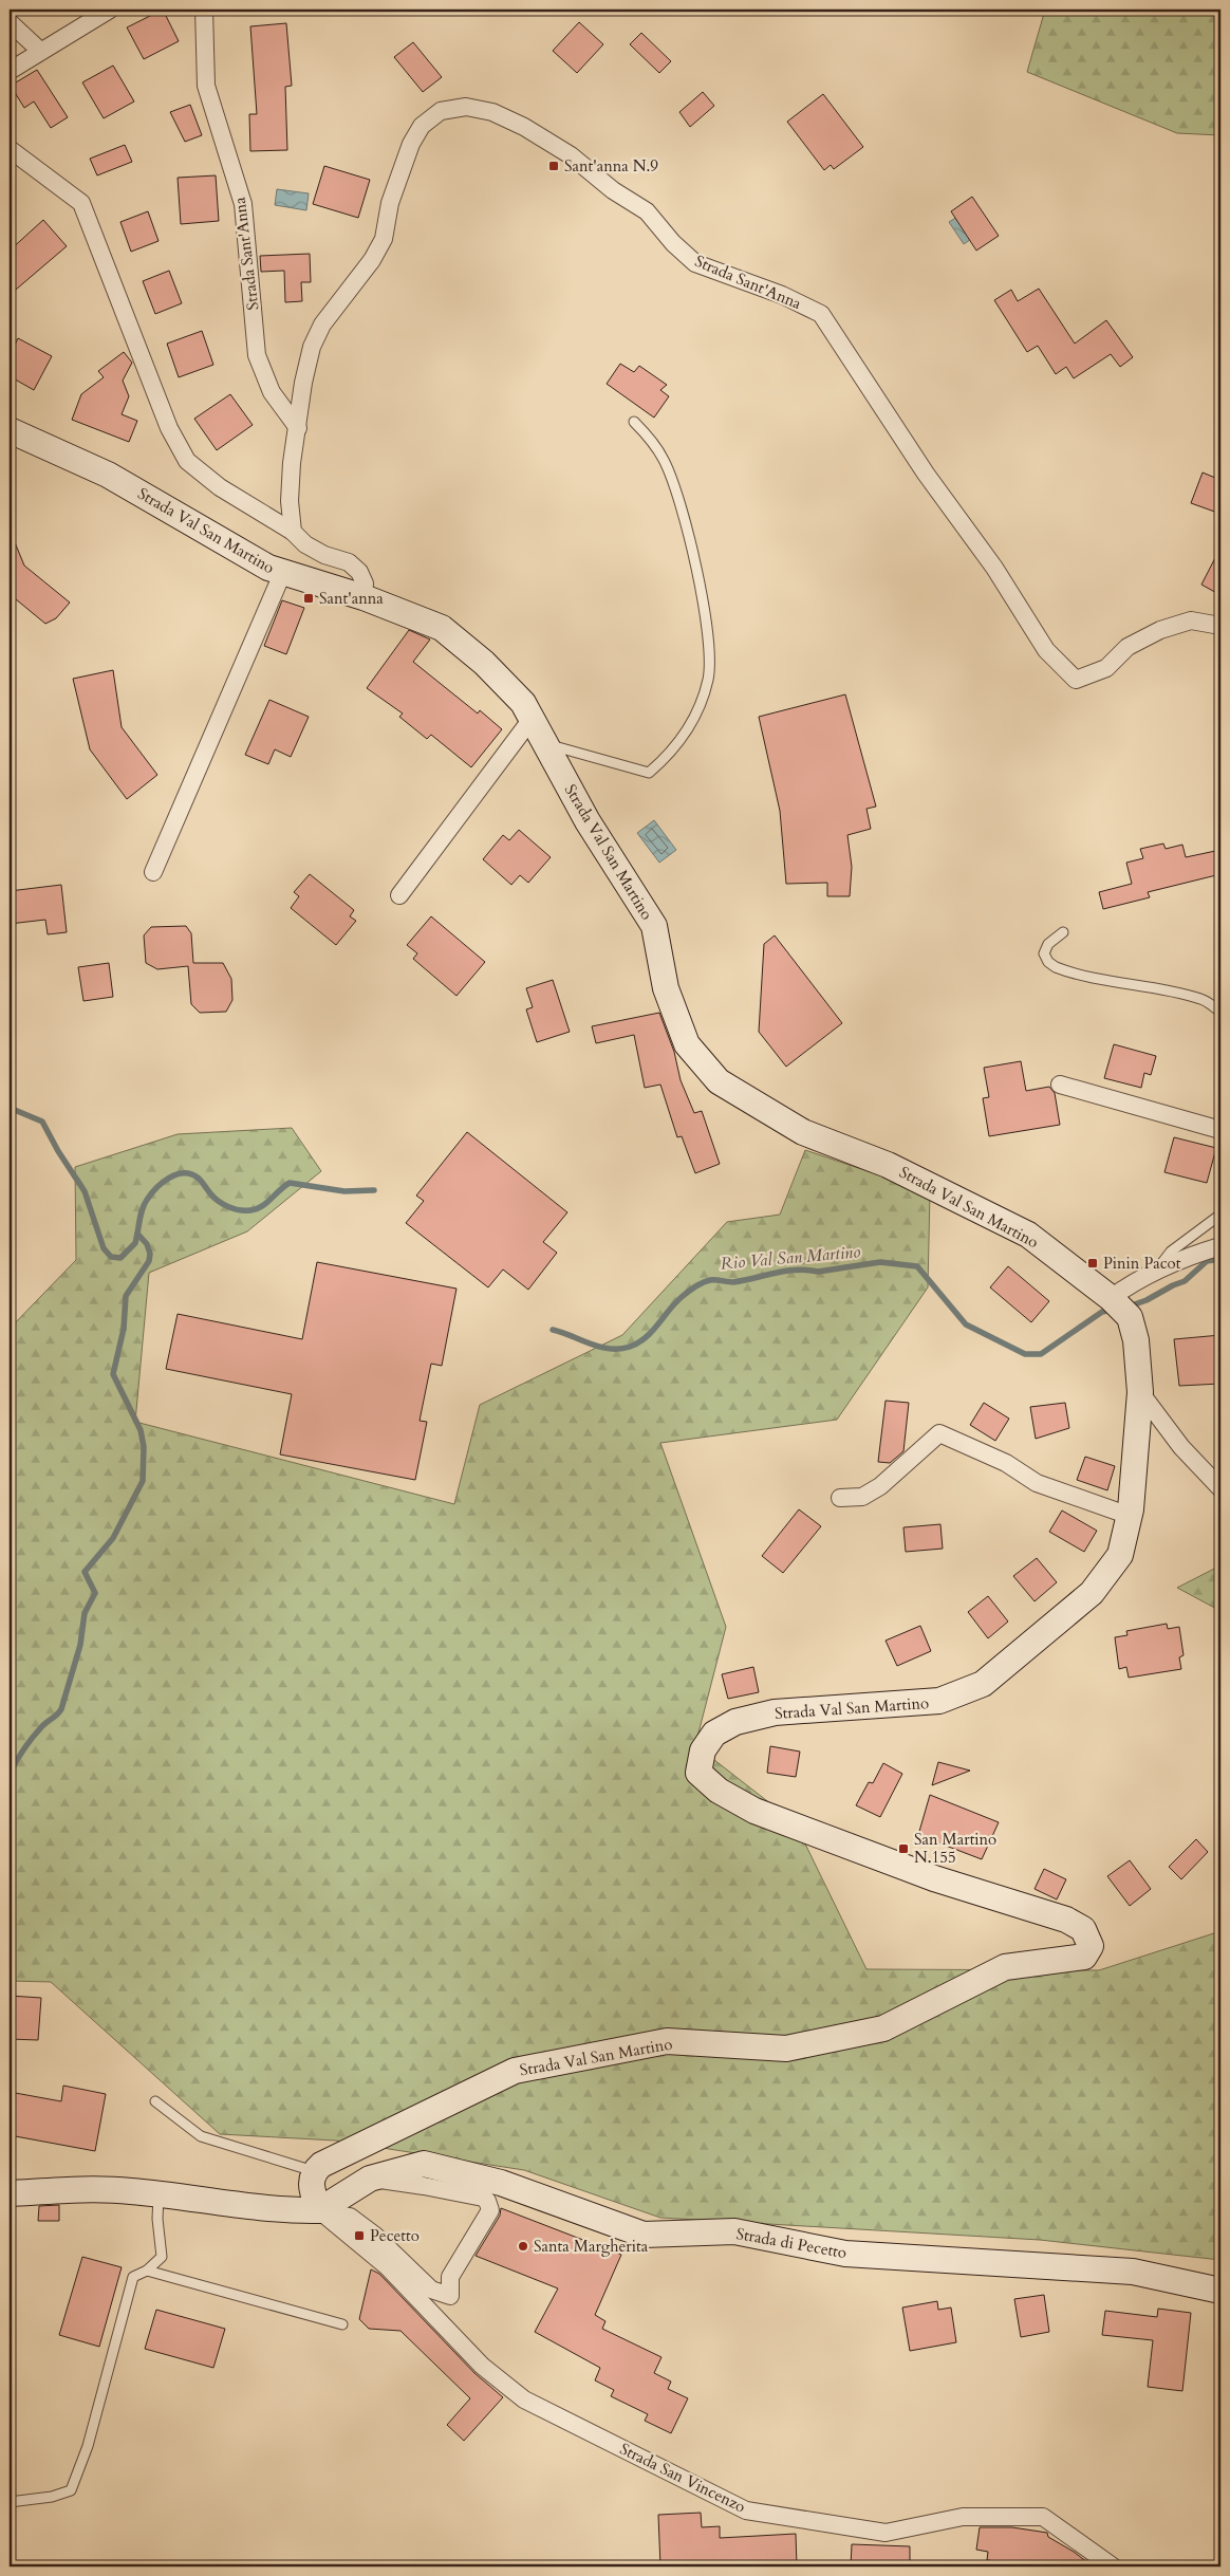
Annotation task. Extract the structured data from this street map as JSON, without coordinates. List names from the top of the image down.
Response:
{
  "streets": {
    "street": [
      "Strada Sant'Anna",
      "Strada Val San Martino",
      "Strada di Pecetto",
      "Strada San Vincenzo"
    ]
  },
  "crossings": [
    ["Strada di Pecetto", "Strada San Vincenzo"]
  ],
  "water": ["Rio Val San Martino"],
  "places": {
    "transit": [
      "Sant'anna N.9",
      "Sant'anna",
      "Pinin Pacot",
      "San Martino N.155",
      "Pecetto"
    ],
    "other": ["Santa Margherita"]
  }
}
